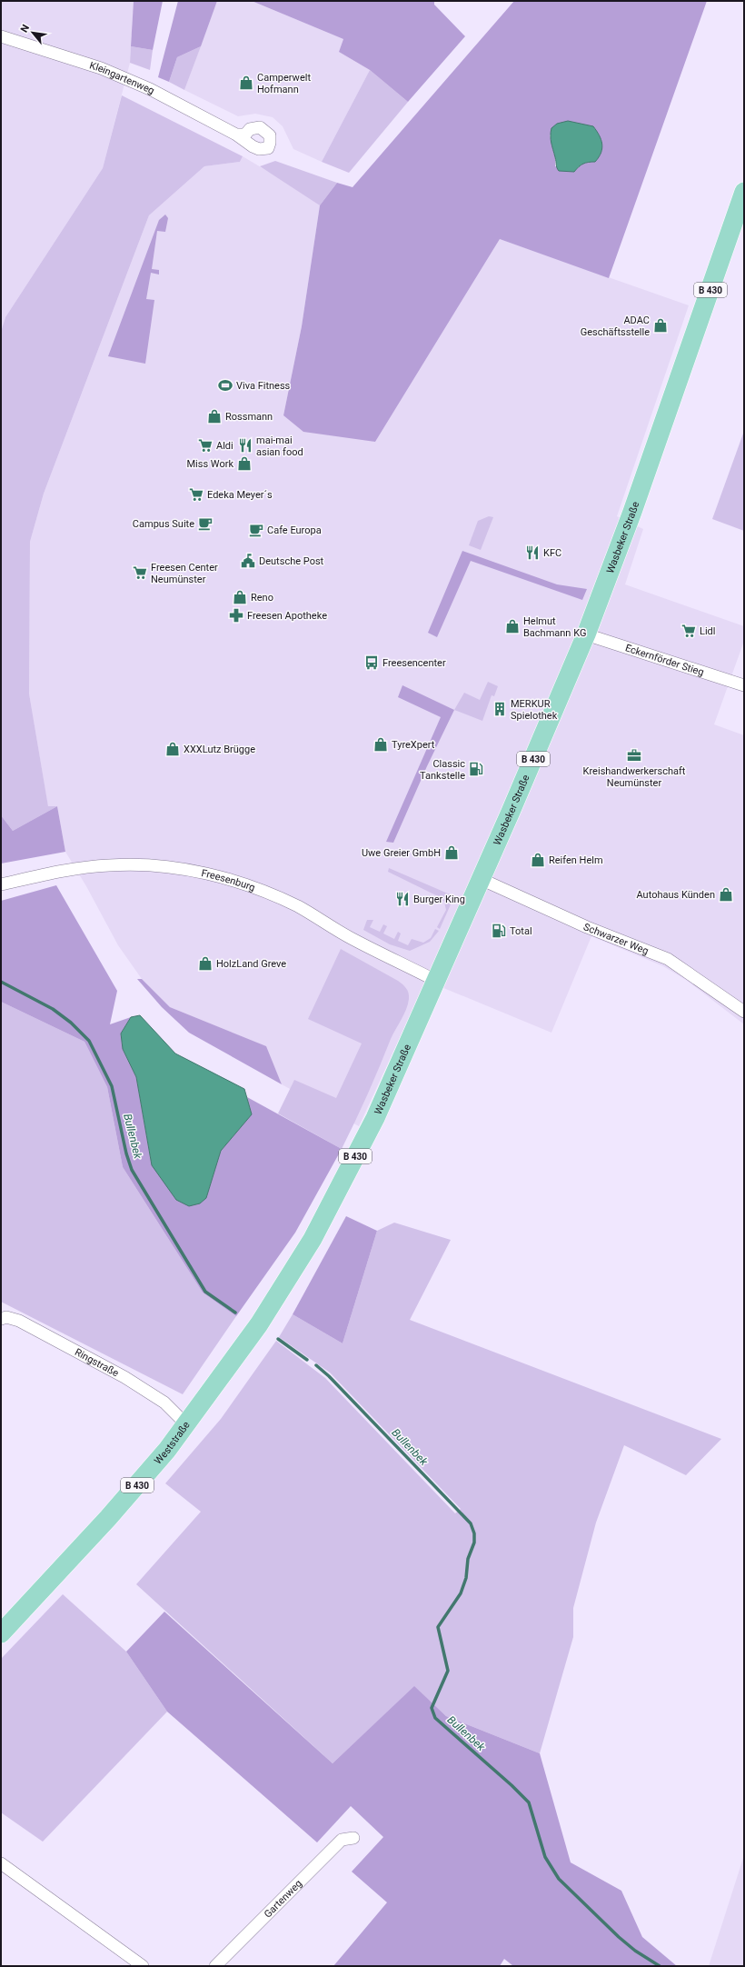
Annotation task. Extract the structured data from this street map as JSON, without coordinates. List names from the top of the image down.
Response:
{
  "streets": {
    "main road": ["B 430", "Wasbeker Straße", "Weststraße"],
    "street": [
      "Kleingartenweg",
      "Eckernförder Stieg",
      "Freesenburg",
      "Schwarzer Weg",
      "Ringstraße",
      "Gartenweg"
    ]
  },
  "crossings": [
    ["Wasbeker Straße", "Eckernförder Stieg"],
    ["Wasbeker Straße", "Freesenburg"],
    ["Wasbeker Straße", "Schwarzer Weg"],
    ["Wasbeker Straße", "Weststraße"],
    ["Ringstraße", "Weststraße"]
  ],
  "water": ["Bullenbek"],
  "places": {
    "shop": [
      "Camperwelt Hofmann",
      "ADAC Geschäftsstelle",
      "Rossmann",
      "Miss Work",
      "Reno",
      "Helmut Bachmann KG",
      "TyreXpert",
      "XXXLutz Brügge",
      "Uwe Greier GmbH",
      "Reifen Helm",
      "Autohaus Künden",
      "HolzLand Greve"
    ],
    "sports": ["Viva Fitness"],
    "supermarket": [
      "Aldi",
      "Edeka Meyer´s",
      "Freesen Center Neumünster",
      "Lidl"
    ],
    "restaurant": ["mai-mai asian food", "KFC", "Burger King"],
    "cafe": ["Campus Suite", "Cafe Europa"],
    "public building": ["Deutsche Post"],
    "pharmacy": ["Freesen Apotheke"],
    "bus stop": ["Freesencenter"],
    "building": ["MERKUR Spielothek"],
    "office": ["Kreishandwerkerschaft Neumünster"],
    "fuel station": ["Classic Tankstelle", "Total"]
  },
  "north": "top left"
}
